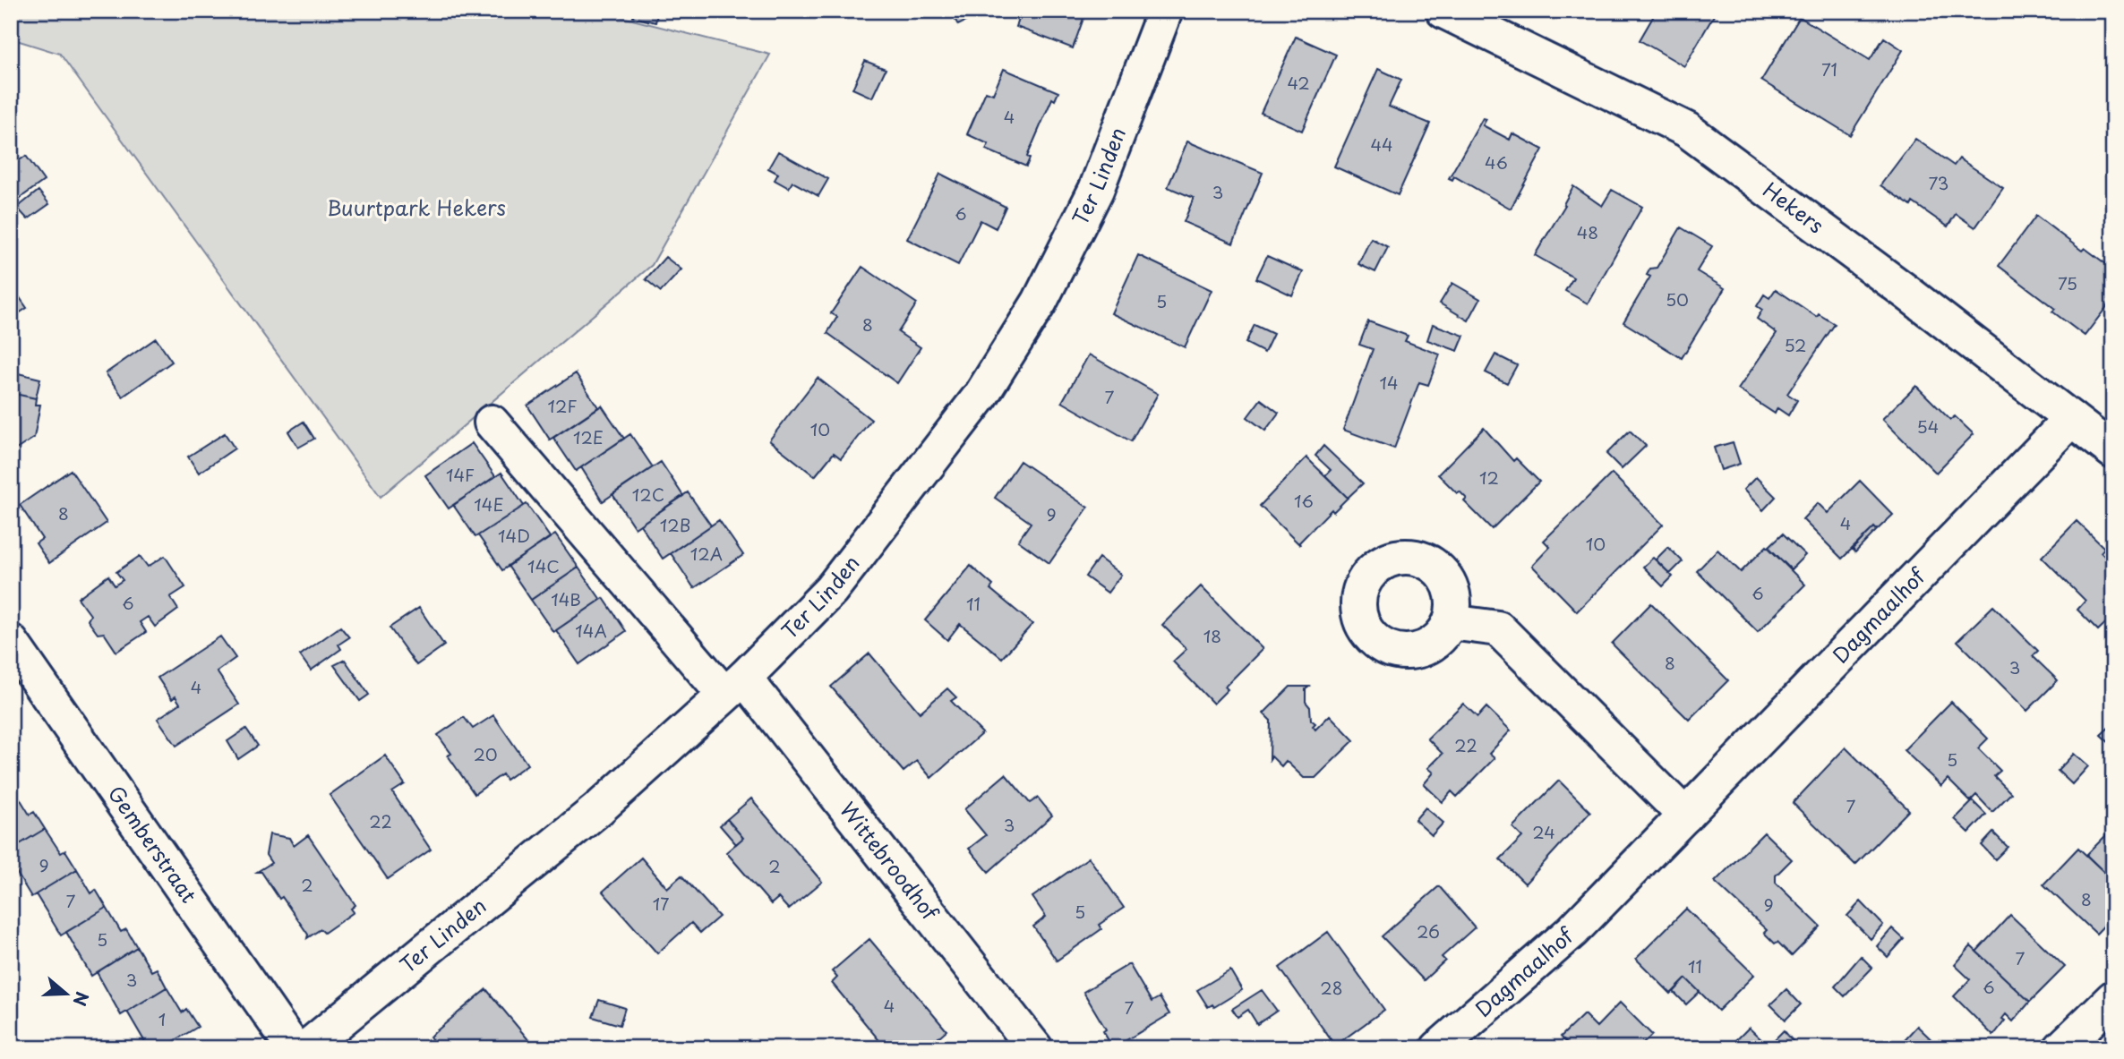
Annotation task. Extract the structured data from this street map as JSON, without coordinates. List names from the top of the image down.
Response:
{
  "streets": {
    "street": [
      "Ter Linden",
      "Hekers",
      "Dagmaalhof",
      "Gemberstraat",
      "Wittebroodhof"
    ]
  },
  "crossings": [
    ["Ter Linden", "Wittebroodhof"],
    ["Hekers", "Dagmaalhof"]
  ],
  "parks": ["Buurtpark Hekers"],
  "house_numbers": [
    "71",
    "42",
    "4",
    "44",
    "46",
    "73",
    "3",
    "6",
    "48",
    "75",
    "50",
    "5",
    "8",
    "52",
    "14",
    "7",
    "12F",
    "54",
    "10",
    "12E",
    "14F",
    "12",
    "12C",
    "16",
    "14E",
    "8",
    "9",
    "4",
    "12B",
    "14D",
    "10",
    "12A",
    "14C",
    "6",
    "14B",
    "6",
    "11",
    "14A",
    "18",
    "8",
    "3",
    "4",
    "22",
    "20",
    "5",
    "7",
    "22",
    "3",
    "24",
    "9",
    "2",
    "2",
    "8",
    "7",
    "17",
    "9",
    "5",
    "26",
    "5",
    "7",
    "11",
    "3",
    "6",
    "28",
    "4",
    "7",
    "1"
  ],
  "north": "right"
}
